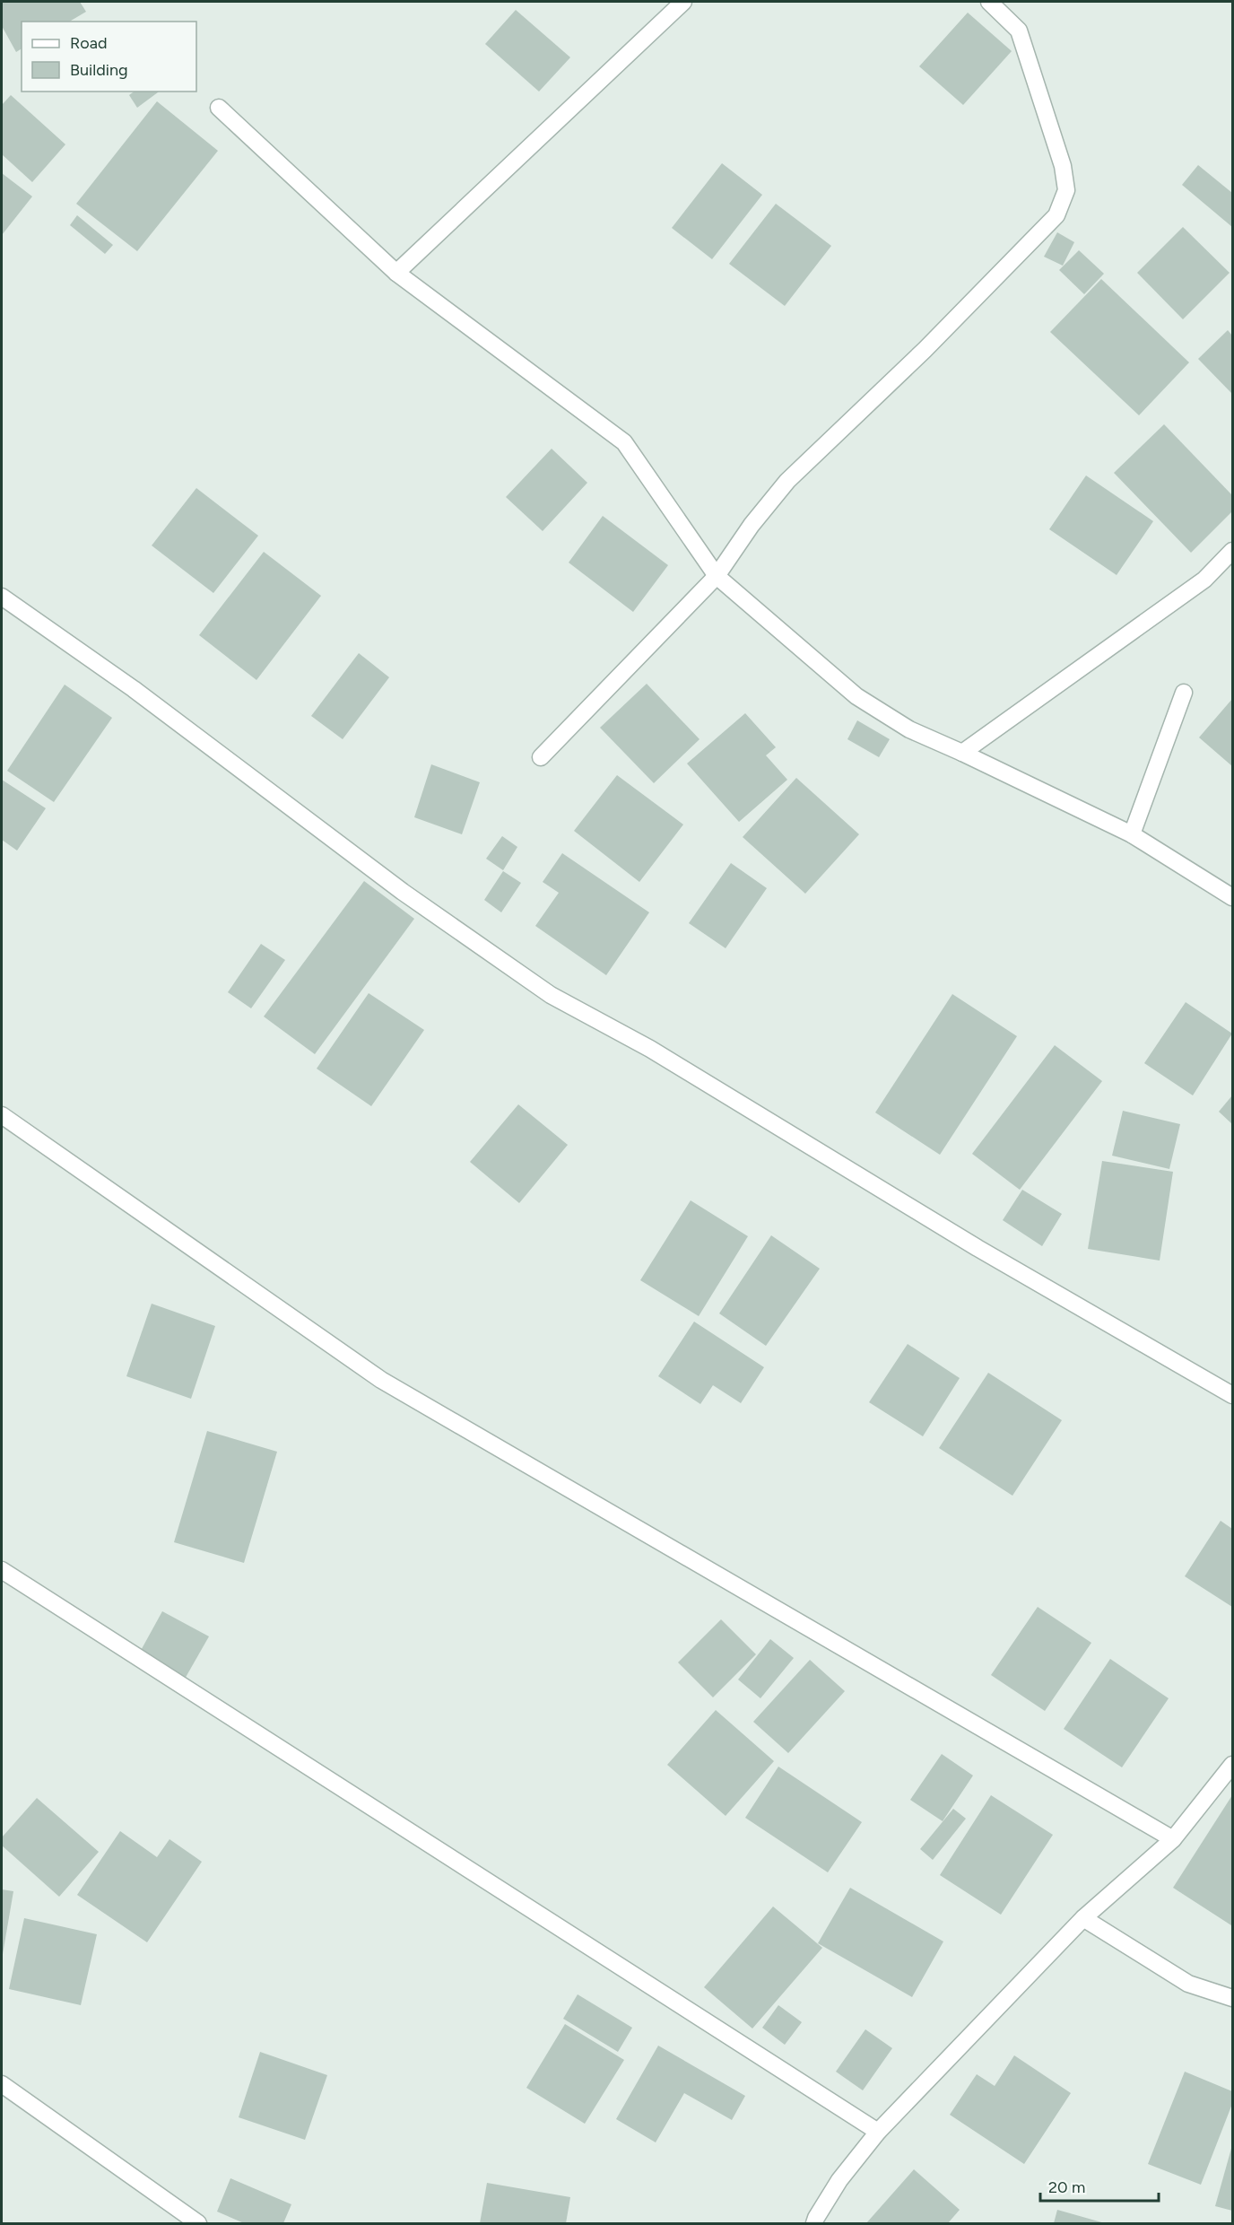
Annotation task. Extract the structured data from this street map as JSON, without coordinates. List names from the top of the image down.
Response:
{
  "legend": ["Road", "Building"],
  "scale_bar": "20 m"
}
